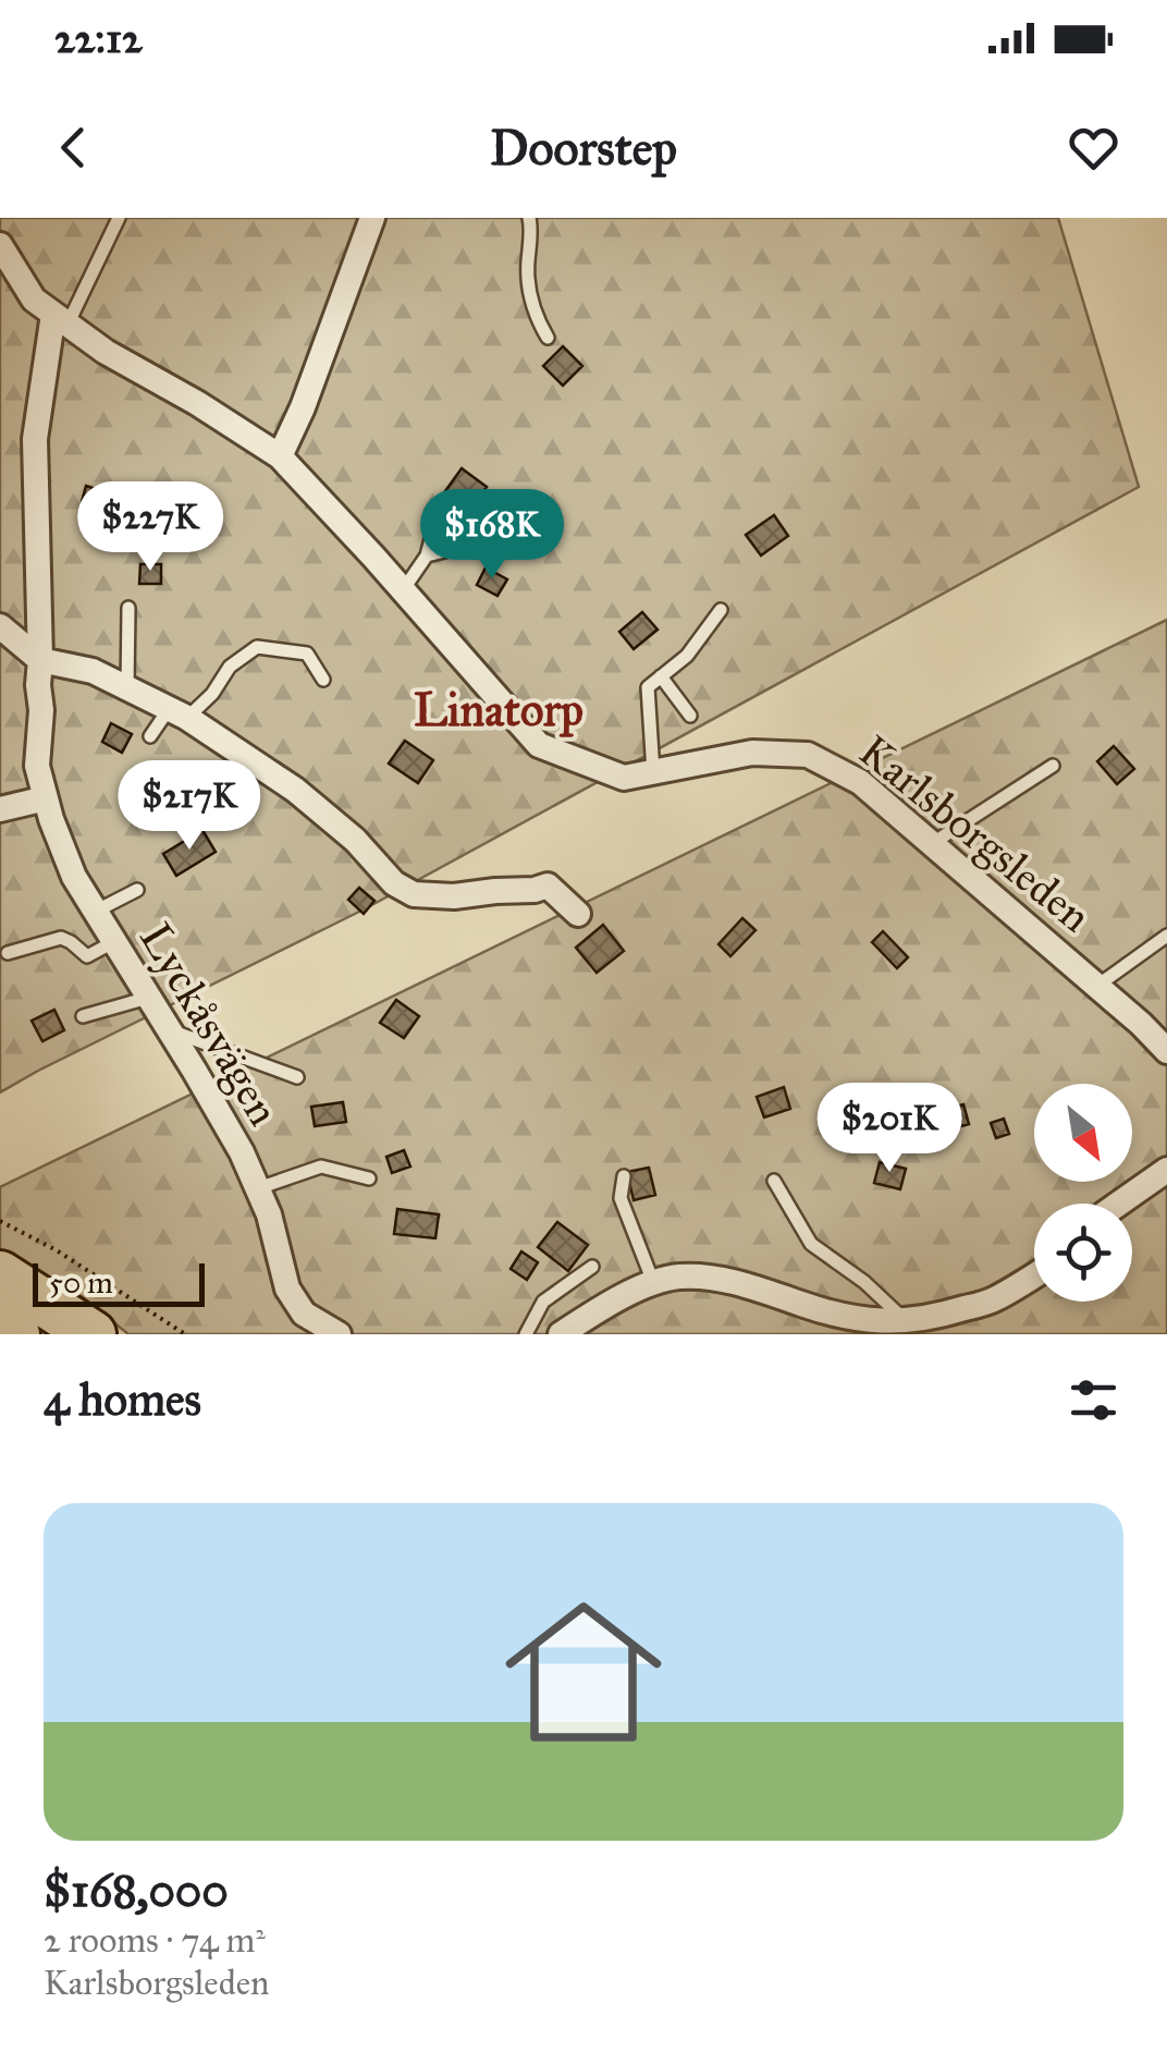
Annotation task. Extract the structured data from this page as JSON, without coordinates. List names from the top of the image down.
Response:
{
  "streets": {
    "street": ["Karlsborgsleden", "Lyckåsvägen"]
  },
  "crossings": [
    ["Karlsborgsleden", "Lyckåsvägen"]
  ],
  "districts": ["Linatorp"],
  "scale_bar": "50 m",
  "north": "bottom right",
  "page": {
    "status": "22:12",
    "header": "Doorstep",
    "price": [
      "$227K",
      "$168K",
      "$217K",
      "$201K"
    ],
    "scale": "50 m",
    "heading": "4 homes",
    "list": [
      {
        "name": "$168,000",
        "note": "2 rooms · 74 m² · Karlsborgsleden"
      }
    ]
  }
}
